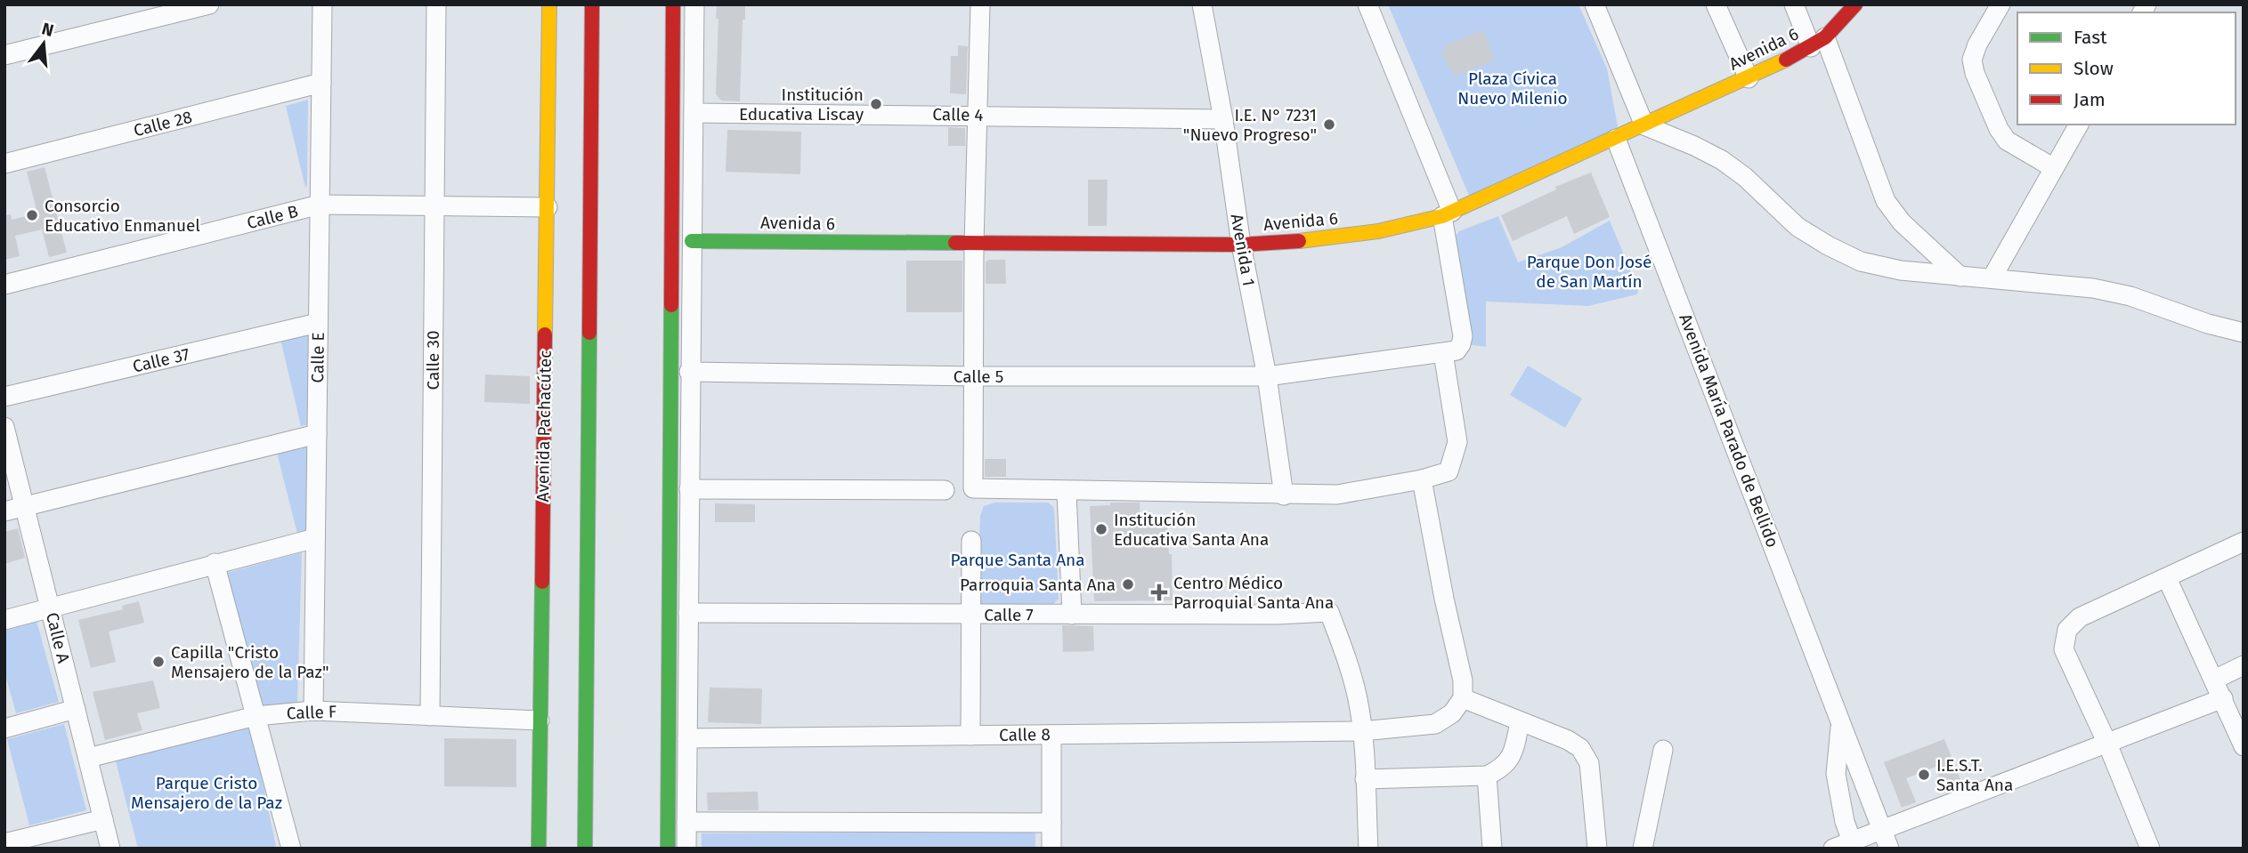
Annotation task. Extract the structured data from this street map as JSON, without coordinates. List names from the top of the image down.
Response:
{
  "streets": {
    "street": [
      "Avenida 6",
      "Calle 4",
      "Calle 28",
      "Calle B",
      "Avenida 1",
      "Calle E",
      "Calle 37",
      "Calle 30",
      "Calle 5",
      "Avenida Pachacútec",
      "Avenida María Parado de Bellido",
      "Calle 7",
      "Calle A",
      "Calle F",
      "Calle 8"
    ]
  },
  "crossings": [
    ["Avenida 6", "Avenida 1"],
    ["Avenida 6", "Avenida María Parado de Bellido"],
    ["Calle 4", "Avenida 1"],
    ["Calle 28", "Calle E"],
    ["Calle B", "Calle E"],
    ["Calle B", "Calle 30"],
    ["Calle B", "Avenida Pachacútec"],
    ["Avenida 1", "Calle 5"],
    ["Calle E", "Calle 37"],
    ["Calle E", "Calle F"],
    ["Calle 30", "Calle F"],
    ["Avenida Pachacútec", "Calle F"],
    ["Calle 7", "Calle 8"],
    ["Calle A", "Calle F"]
  ],
  "parks": [
    "Plaza Cívica Nuevo Milenio",
    "Parque Don José de San Martín",
    "Parque Santa Ana",
    "Parque Cristo Mensajero de la Paz"
  ],
  "places": {
    "other": [
      "Institución Educativa Liscay",
      "I.E. N° 7231 \"Nuevo Progreso\"",
      "Consorcio Educativo Enmanuel",
      "Institución Educativa Santa Ana",
      "Parroquia Santa Ana",
      "Capilla \"Cristo Mensajero de la Paz\"",
      "I.E.S.T. Santa Ana"
    ],
    "health": ["Centro Médico Parroquial Santa Ana"]
  },
  "legend": ["Fast", "Slow", "Jam"],
  "north": "top"
}
